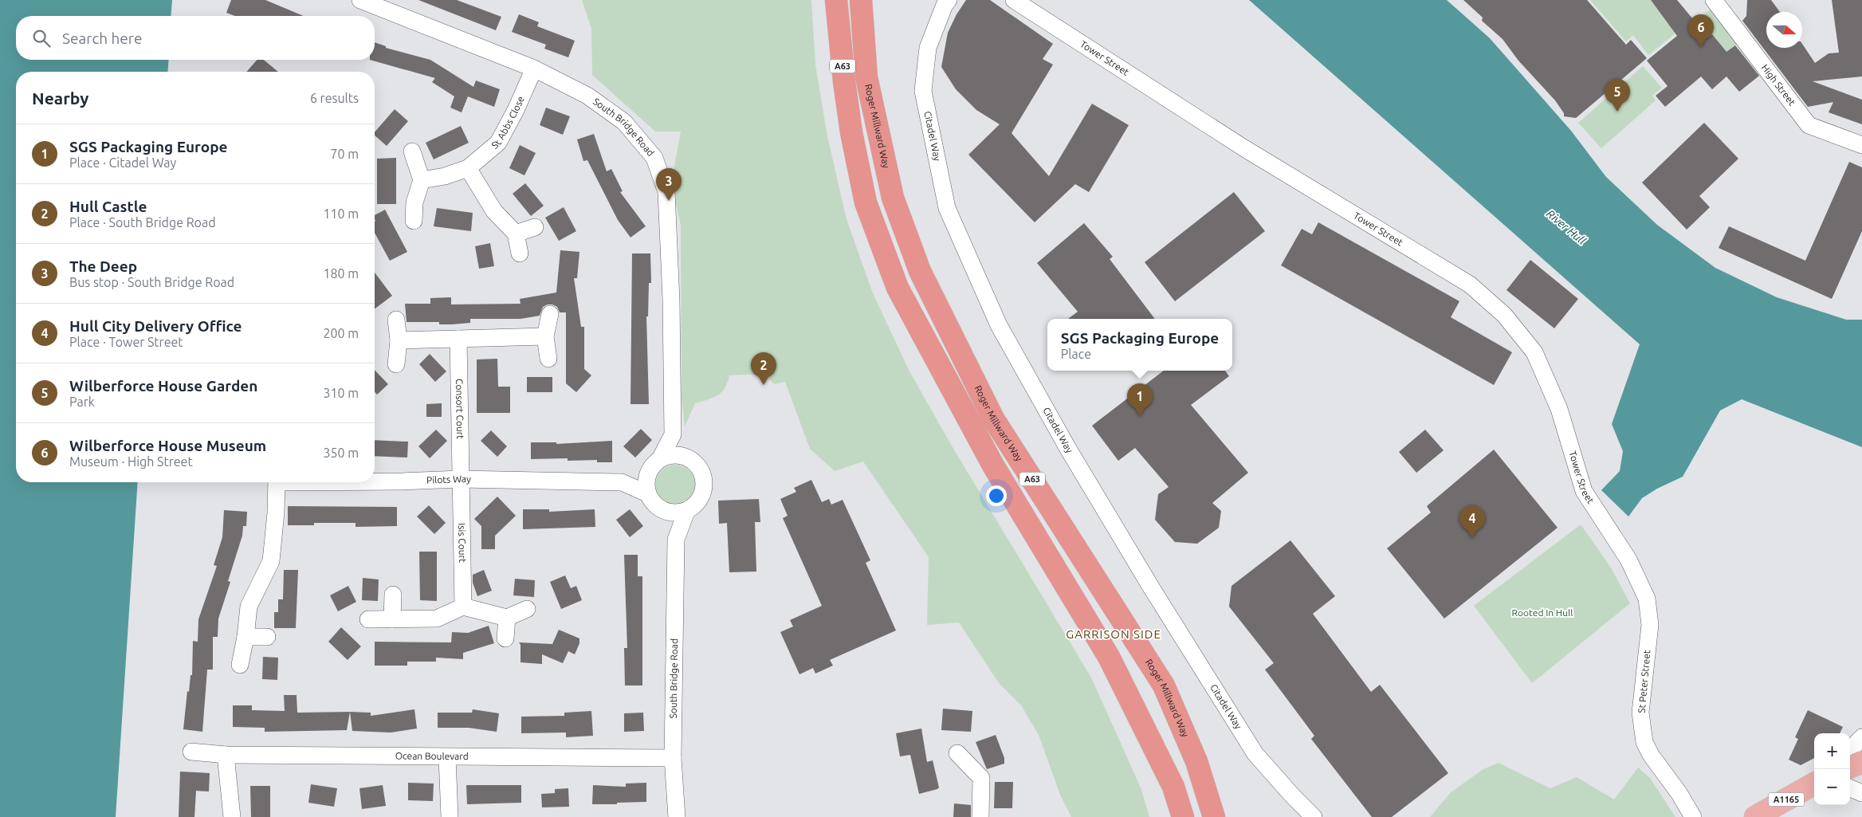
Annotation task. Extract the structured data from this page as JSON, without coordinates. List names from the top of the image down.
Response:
{
  "streets": {
    "highway": ["A63", "Roger Millward Way"],
    "main road": ["A1165"],
    "street": [
      "Tower Street",
      "High Street",
      "St Abbs Close",
      "South Bridge Road",
      "Citadel Way",
      "Consort Court",
      "Pilots Way",
      "Isis Court",
      "St Peter Street",
      "Ocean Boulevard"
    ]
  },
  "crossings": [
    ["Tower Street", "St Peter Street"],
    ["St Abbs Close", "South Bridge Road"],
    ["South Bridge Road", "Pilots Way"],
    ["South Bridge Road", "Ocean Boulevard"],
    ["Consort Court", "Pilots Way"],
    ["Consort Court", "Isis Court"],
    ["Pilots Way", "Isis Court"]
  ],
  "districts": ["GARRISON SIDE"],
  "water": ["River Hull"],
  "parks": ["Rooted In Hull"],
  "north": "right",
  "page": {
    "pins": [
      "6",
      "5",
      "3",
      "2",
      "1",
      "4"
    ],
    "search": "Search here",
    "heading": ["Nearby", "6 results"],
    "list": [
      {
        "mark": "1",
        "name": "SGS Packaging Europe",
        "note": "Place · Citadel Way",
        "value": "70 m"
      },
      {
        "mark": "2",
        "name": "Hull Castle",
        "note": "Place · South Bridge Road",
        "value": "110 m"
      },
      {
        "mark": "3",
        "name": "The Deep",
        "note": "Bus stop · South Bridge Road",
        "value": "180 m"
      },
      {
        "mark": "4",
        "name": "Hull City Delivery Office",
        "note": "Place · Tower Street",
        "value": "200 m"
      },
      {
        "mark": "5",
        "name": "Wilberforce House Garden",
        "note": "Park",
        "value": "310 m"
      },
      {
        "mark": "6",
        "name": "Wilberforce House Museum",
        "note": "Museum · High Street",
        "value": "350 m"
      }
    ],
    "popup": ["SGS Packaging Europe", "Place"],
    "map_buttons": ["+", "−"]
  }
}
